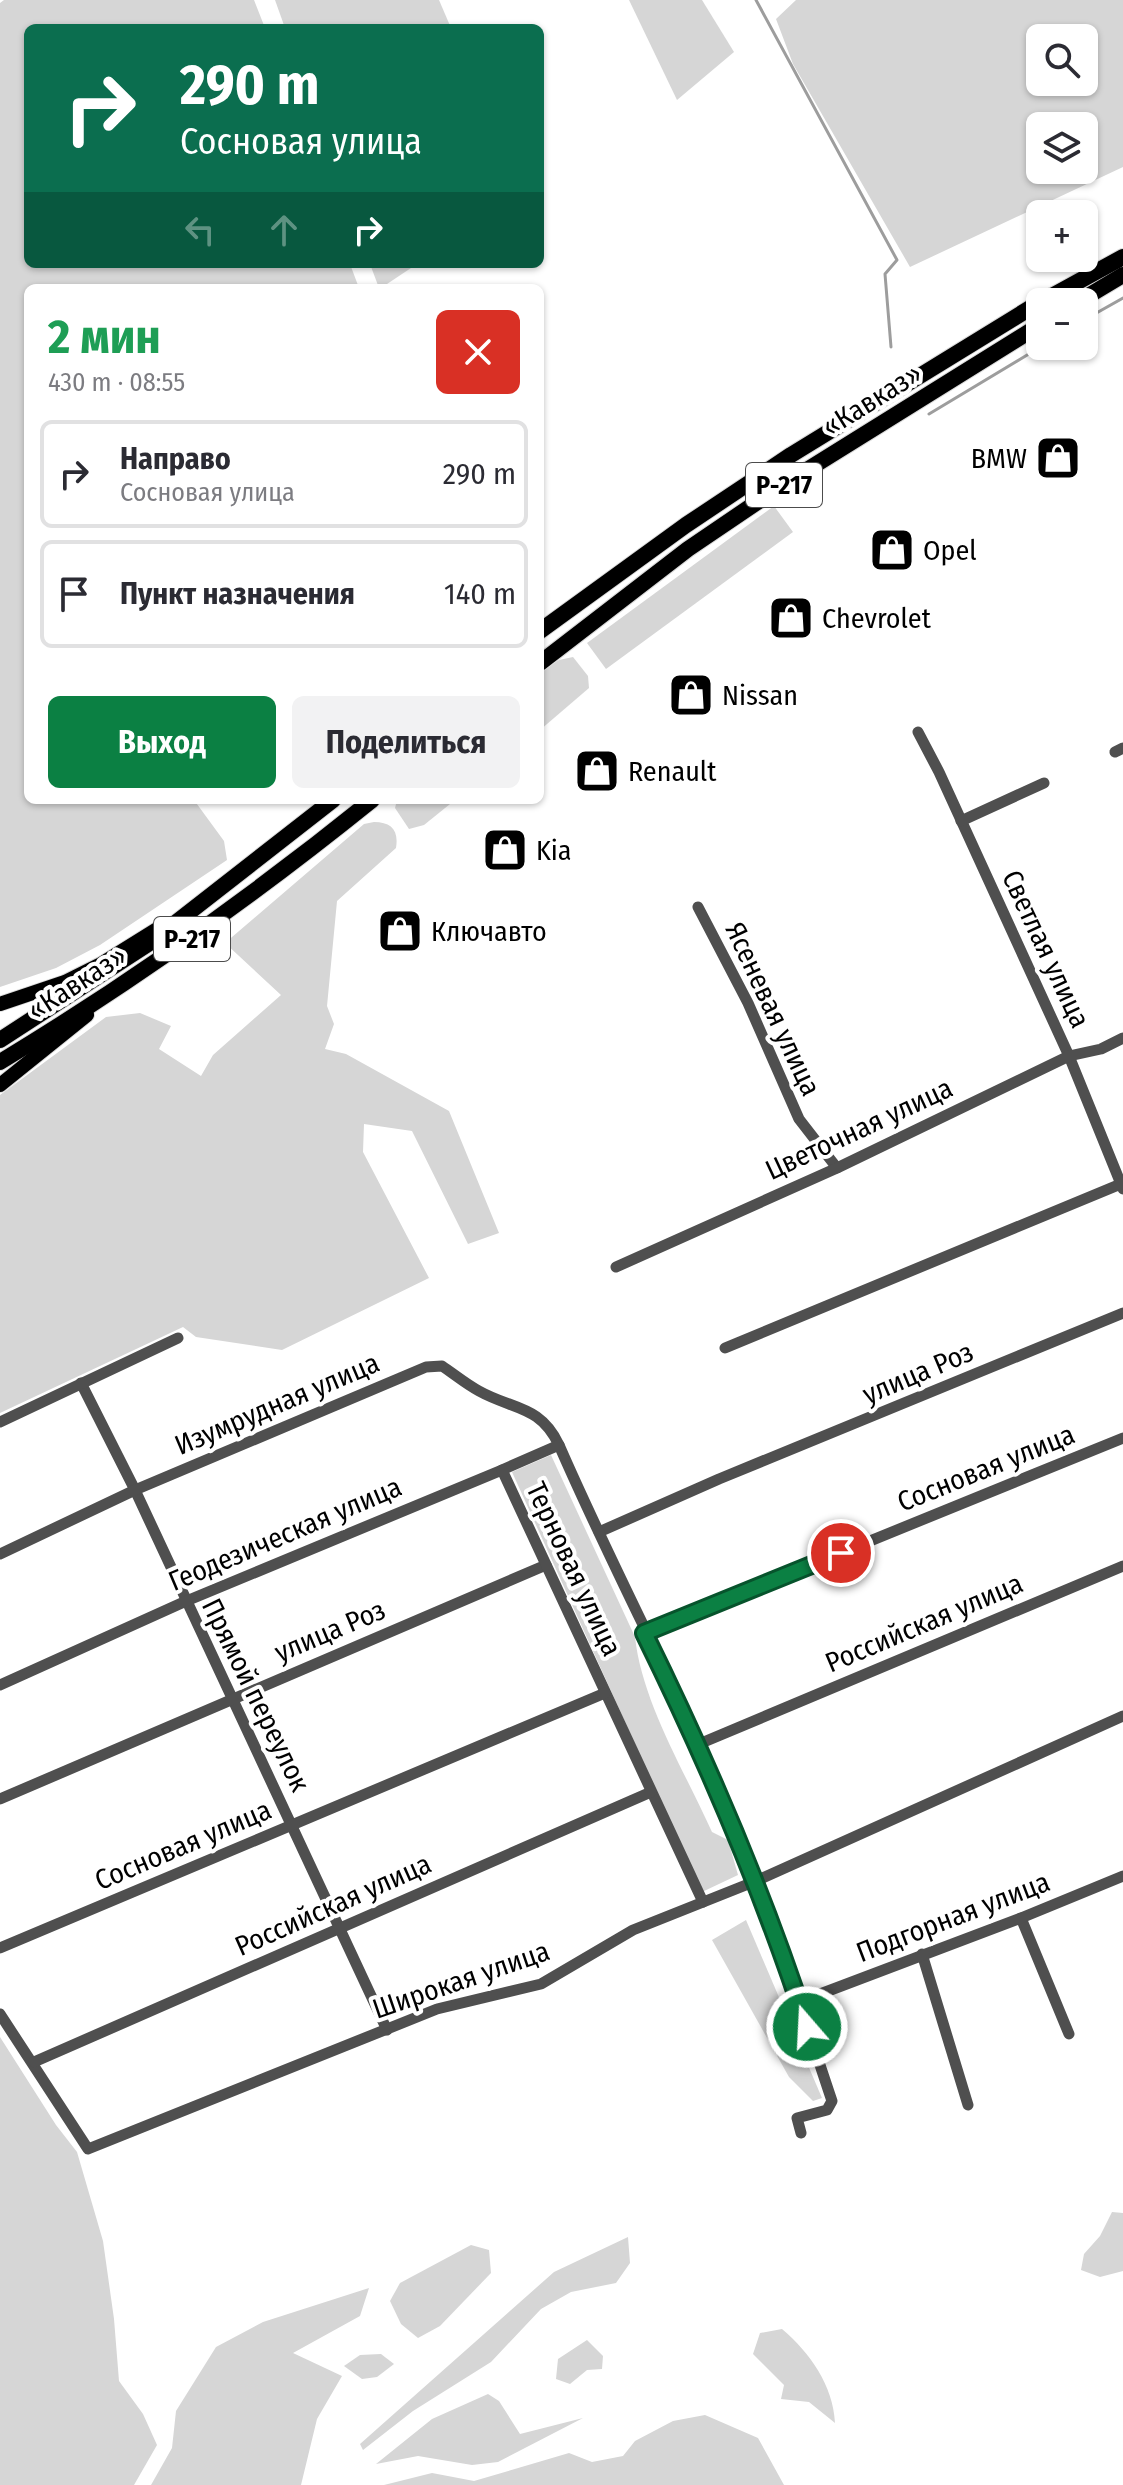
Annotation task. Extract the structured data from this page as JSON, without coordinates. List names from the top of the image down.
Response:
{
  "streets": {
    "highway": ["«Кавказ»", "Р-217"],
    "street": [
      "Светлая улица",
      "Ясеневая улица",
      "Цветочная улица",
      "улица Роз",
      "Изумрудная улица",
      "Сосновая улица",
      "Геодезическая улица",
      "Терновая улица",
      "Российская улица",
      "Прямой переулок",
      "Подгорная улица",
      "Широкая улица"
    ]
  },
  "crossings": [
    ["Светлая улица", "Цветочная улица"],
    ["Ясеневая улица", "Цветочная улица"],
    ["улица Роз", "Терновая улица"],
    ["улица Роз", "Прямой переулок"],
    ["Изумрудная улица", "Терновая улица"],
    ["Изумрудная улица", "Прямой переулок"],
    ["Сосновая улица", "Терновая улица"],
    ["Сосновая улица", "Прямой переулок"],
    ["Геодезическая улица", "Терновая улица"],
    ["Геодезическая улица", "Прямой переулок"],
    ["Терновая улица", "Российская улица"],
    ["Терновая улица", "Подгорная улица"],
    ["Терновая улица", "Широкая улица"],
    ["Российская улица", "Прямой переулок"],
    ["Российская улица", "Широкая улица"],
    ["Прямой переулок", "Широкая улица"]
  ],
  "places": {
    "shop": [
      "BMW",
      "Opel",
      "Chevrolet",
      "Nissan",
      "Renault",
      "Kia",
      "Ключавто"
    ]
  },
  "page": {
    "map_buttons": ["+", "−"],
    "turn": ["290 m", "Сосновая улица"],
    "heading": ["2 мин", "430 m · 08:55"],
    "list": [
      {
        "name": "Направо",
        "note": "Сосновая улица",
        "value": "290 m"
      },
      {
        "name": "Пункт назначения",
        "value": "140 m"
      }
    ],
    "buttons": ["Выход", "Поделиться"]
  }
}
